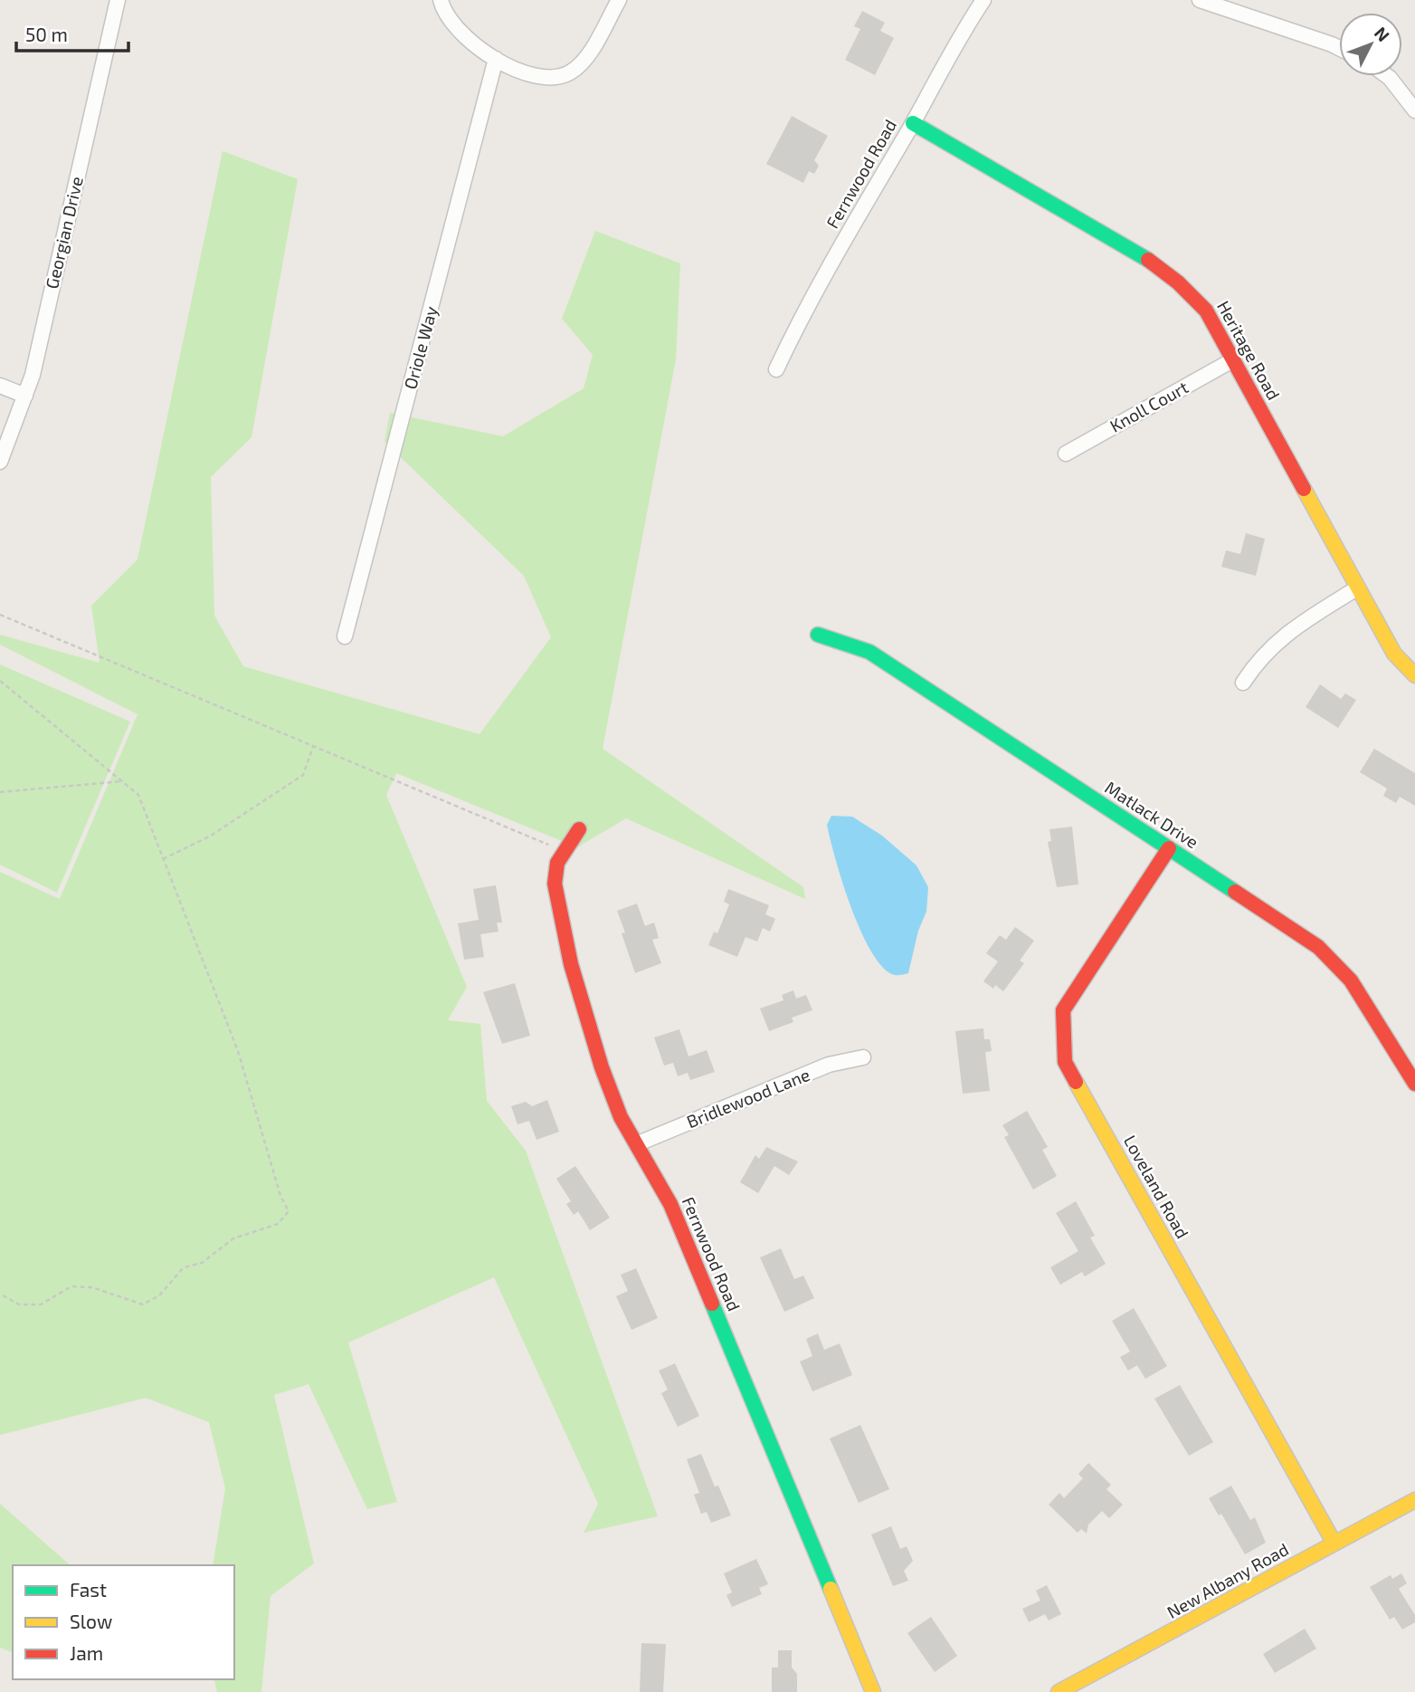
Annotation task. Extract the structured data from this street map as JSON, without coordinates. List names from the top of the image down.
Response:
{
  "streets": {
    "street": [
      "Fernwood Road",
      "Georgian Drive",
      "Oriole Way",
      "Heritage Road",
      "Knoll Court",
      "Matlack Drive",
      "Bridlewood Lane",
      "Loveland Road",
      "New Albany Road"
    ]
  },
  "crossings": [
    ["Fernwood Road", "Heritage Road"],
    ["Fernwood Road", "Bridlewood Lane"],
    ["Heritage Road", "Knoll Court"],
    ["Matlack Drive", "Loveland Road"],
    ["Loveland Road", "New Albany Road"]
  ],
  "legend": ["Fast", "Slow", "Jam"],
  "scale_bar": "50 m",
  "north": "top right"
}
